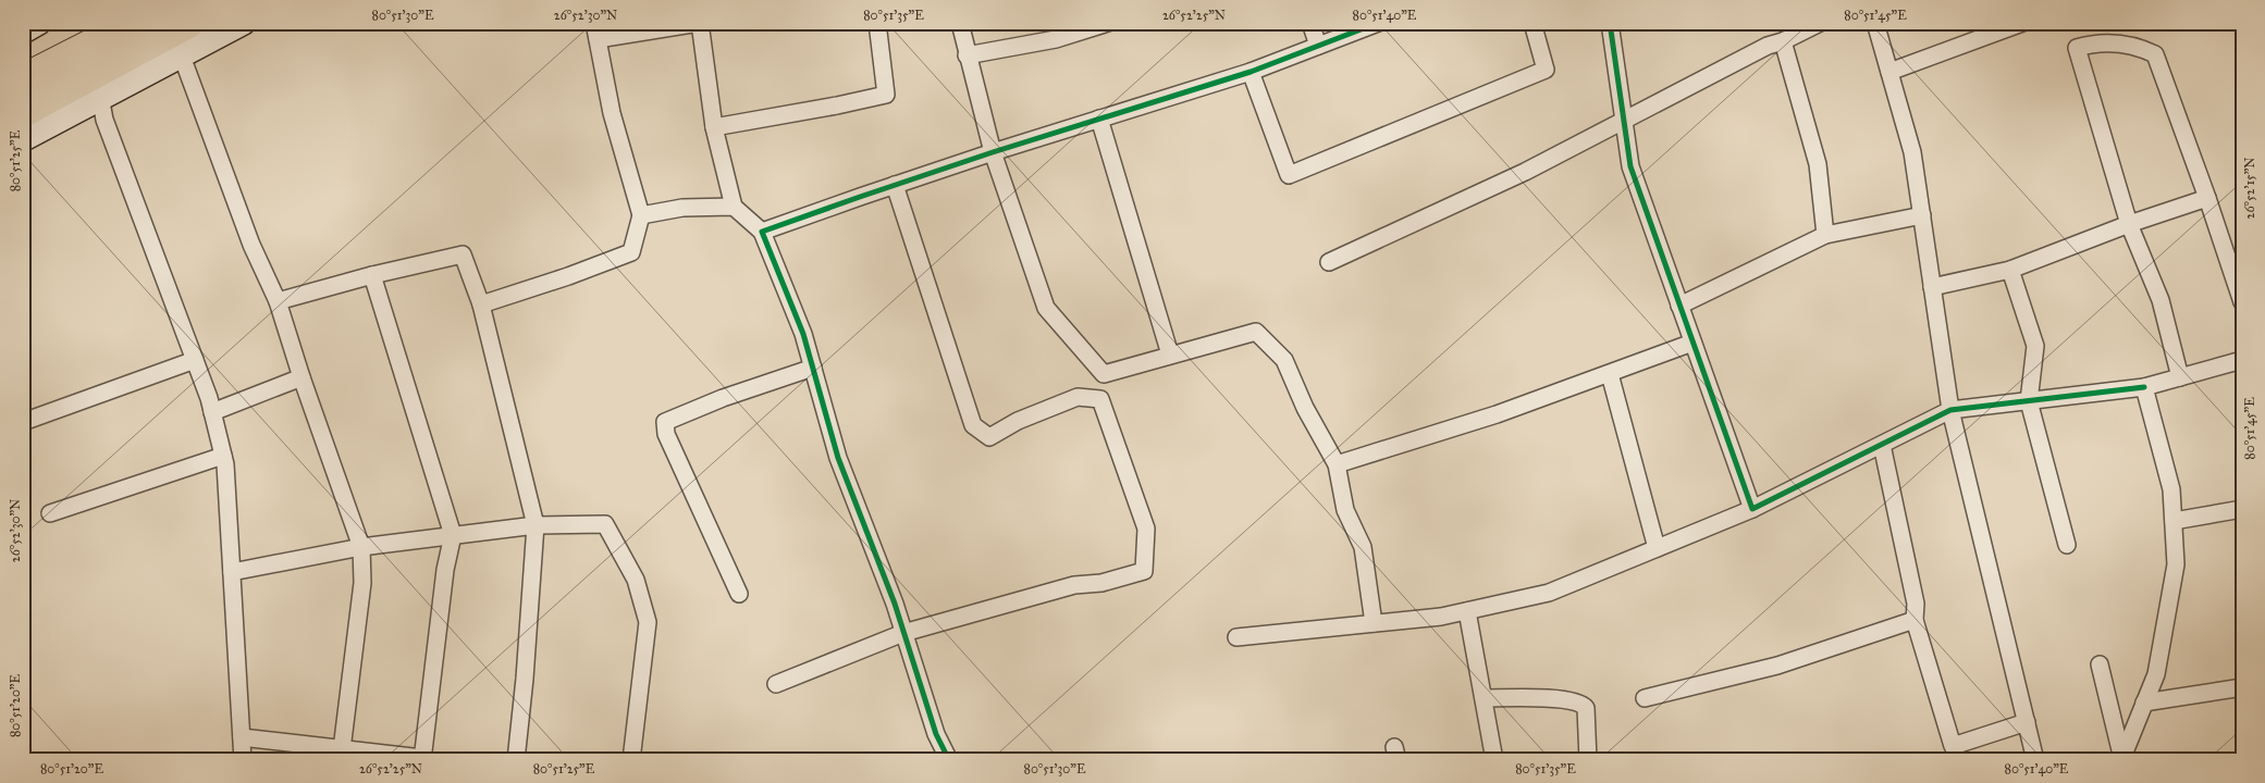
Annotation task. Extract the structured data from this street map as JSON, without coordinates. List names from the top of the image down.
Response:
{
  "coordinates": [
    "80°51'30\"E",
    "26°52'30\"N",
    "80°51'35\"E",
    "26°52'25\"N",
    "80°51'40\"E",
    "80°51'45\"E",
    "80°51'25\"E",
    "26°52'15\"N",
    "80°51'20\"E"
  ]
}
